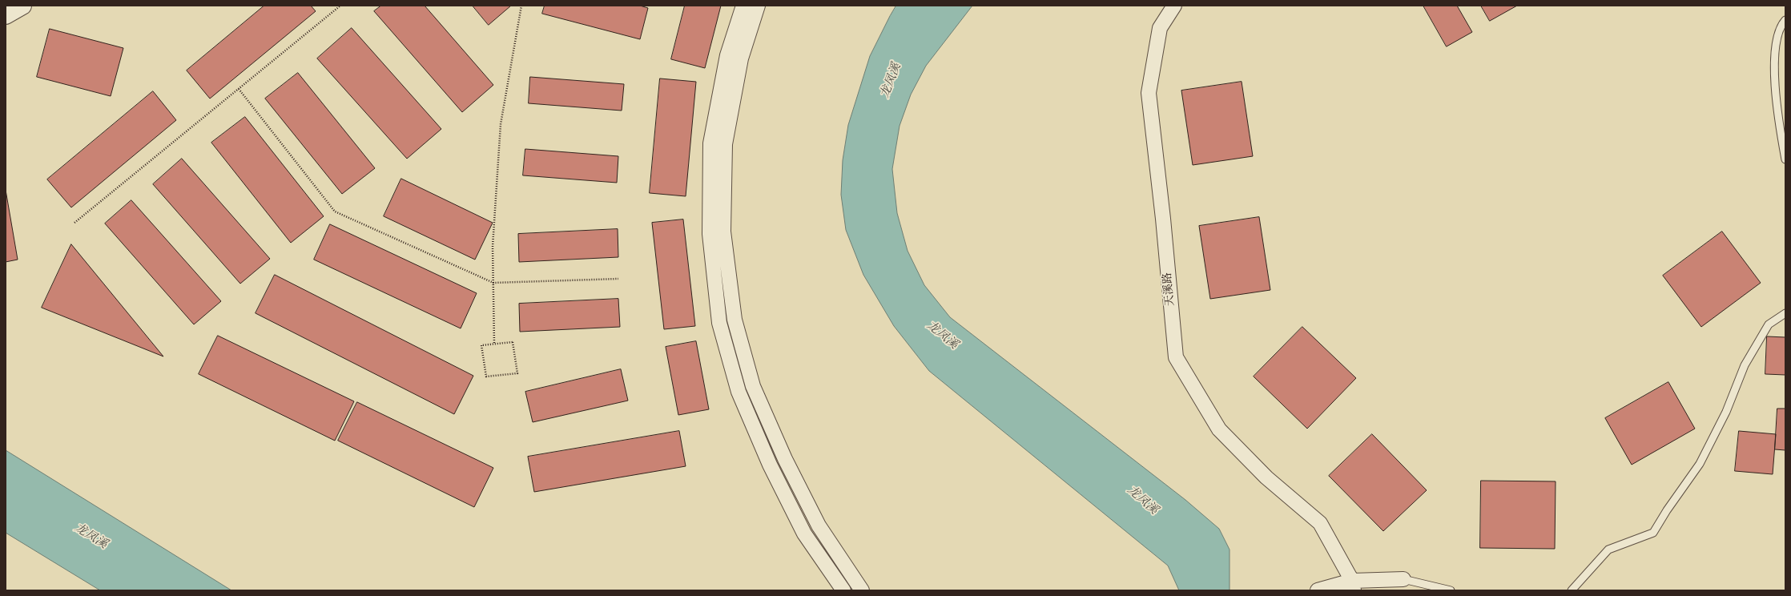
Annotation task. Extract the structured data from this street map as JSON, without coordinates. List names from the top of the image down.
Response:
{
  "streets": {
    "street": ["天溪路"]
  },
  "water": ["龙凤溪"]
}
